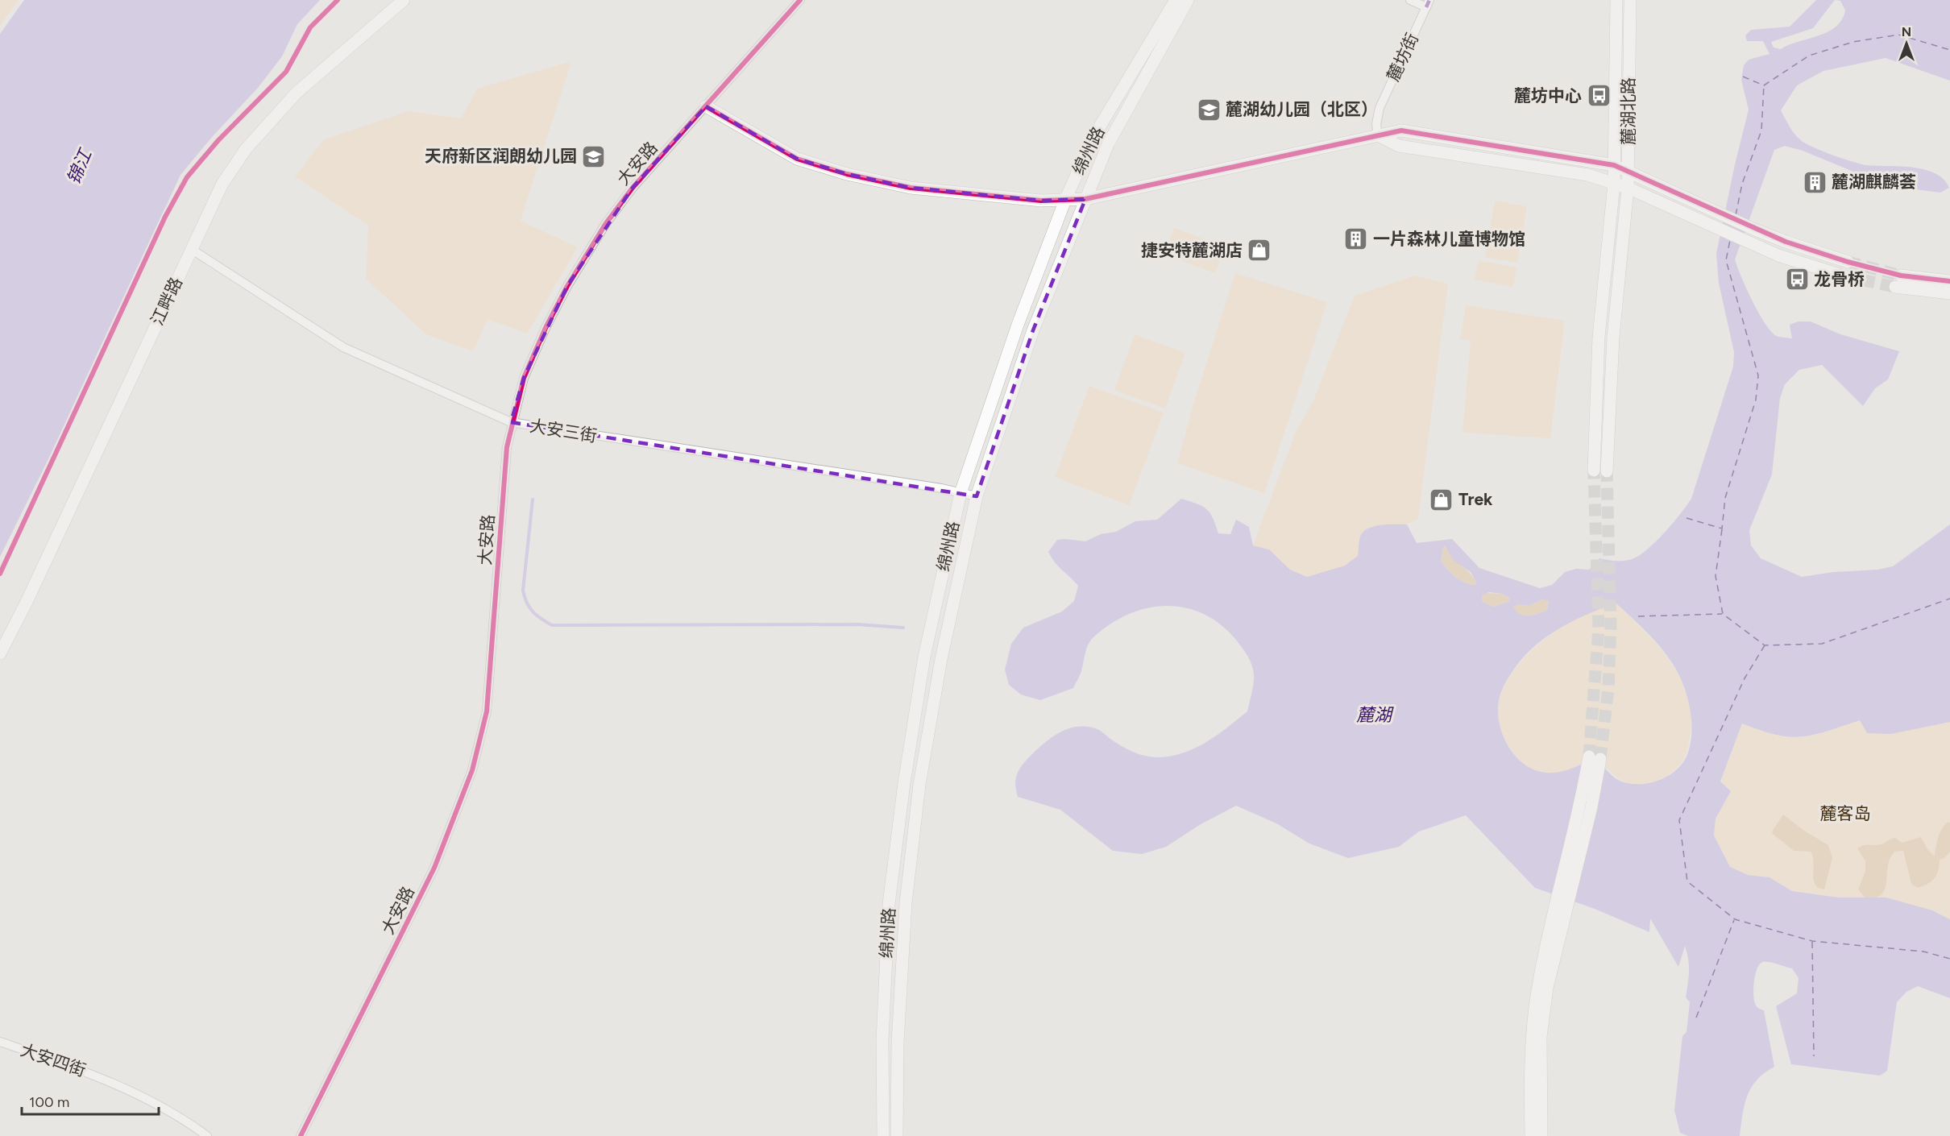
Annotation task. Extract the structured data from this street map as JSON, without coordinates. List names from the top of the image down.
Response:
{
  "streets": {
    "street": [
      "麓坊街",
      "麓湖北路",
      "绵州路",
      "大安路",
      "江畔路",
      "大安三街",
      "大安四街"
    ]
  },
  "crossings": [
    ["绵州路", "大安三街"],
    ["大安路", "大安三街"],
    ["江畔路", "大安三街"]
  ],
  "water": ["锦江", "麓湖"],
  "parks": ["麓客岛"],
  "places": {
    "bus stop": ["麓坊中心", "龙骨桥"],
    "school or university": ["麓湖幼儿园（北区）", "天府新区润朗幼儿园"],
    "building": ["麓湖麒麟荟", "一片森林儿童博物馆"],
    "shop": ["捷安特麓湖店", "Trek"]
  },
  "scale_bar": "100 m",
  "north": "top"
}
